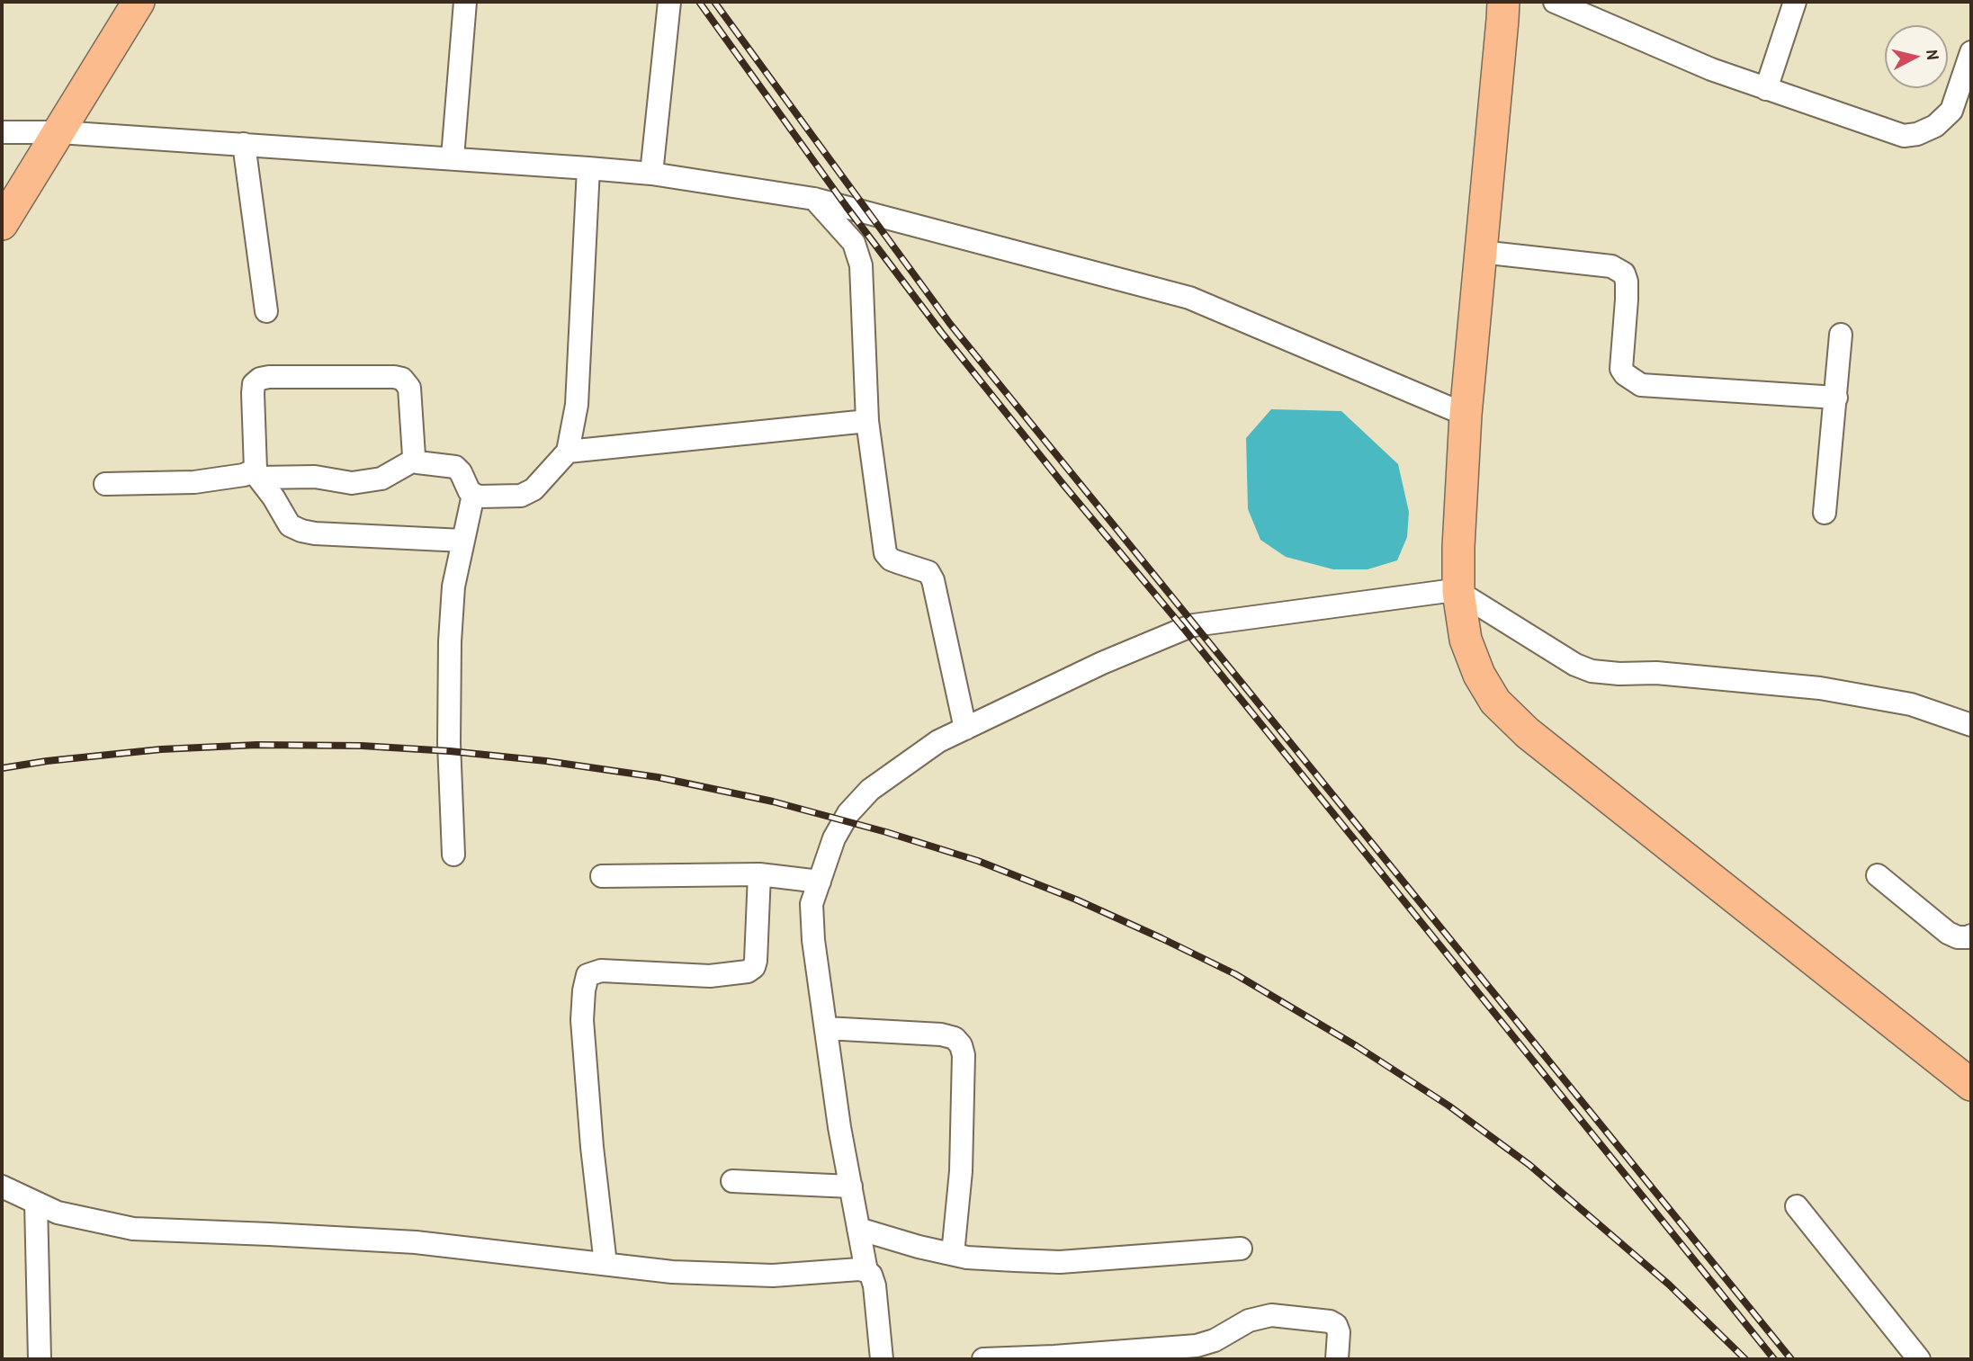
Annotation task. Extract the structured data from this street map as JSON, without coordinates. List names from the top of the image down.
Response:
{
  "north": "right"
}
